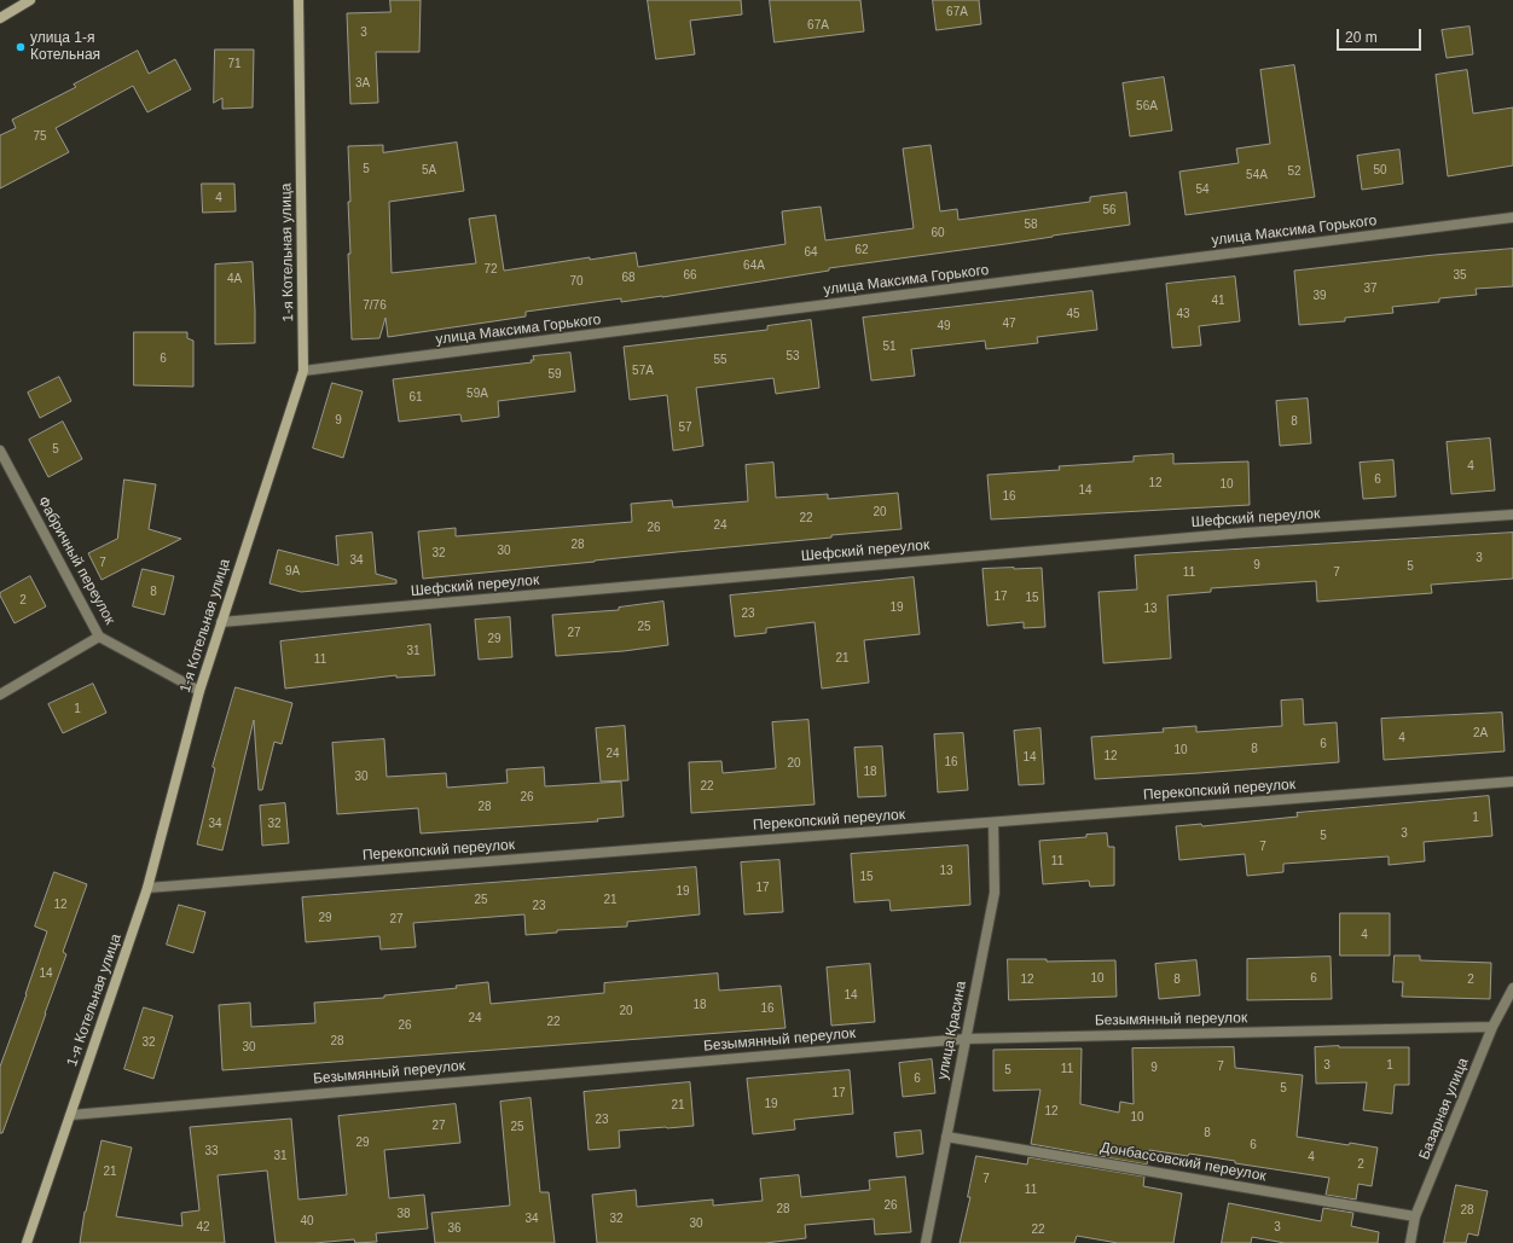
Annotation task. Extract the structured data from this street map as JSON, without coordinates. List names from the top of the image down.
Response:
{
  "streets": {
    "street": [
      "улица Максима Горького",
      "1-я Котельная улица",
      "Шефский переулок",
      "Фабричный переулок",
      "Перекопский переулок",
      "Безымянный переулок",
      "улица Красина",
      "Базарная улица",
      "Донбассовский переулок"
    ]
  },
  "crossings": [
    ["улица Максима Горького", "1-я Котельная улица"],
    ["1-я Котельная улица", "Шефский переулок"],
    ["1-я Котельная улица", "Фабричный переулок"],
    ["1-я Котельная улица", "Перекопский переулок"],
    ["1-я Котельная улица", "Безымянный переулок"],
    ["Перекопский переулок", "улица Красина"],
    ["Безымянный переулок", "улица Красина"],
    ["Безымянный переулок", "Базарная улица"],
    ["улица Красина", "Донбассовский переулок"],
    ["Базарная улица", "Донбассовский переулок"]
  ],
  "places": ["улица 1-я Котельная"],
  "house_numbers": [
    "67А",
    "67А",
    "3",
    "71",
    "3А",
    "56А",
    "75",
    "5",
    "5А",
    "50",
    "52",
    "54А",
    "54",
    "4",
    "56",
    "58",
    "60",
    "62",
    "64",
    "64А",
    "72",
    "66",
    "35",
    "68",
    "4А",
    "70",
    "37",
    "39",
    "41",
    "7/76",
    "45",
    "43",
    "47",
    "49",
    "51",
    "53",
    "6",
    "55",
    "57А",
    "59",
    "59А",
    "61",
    "9",
    "8",
    "57",
    "5",
    "4",
    "6",
    "12",
    "10",
    "14",
    "16",
    "20",
    "22",
    "24",
    "26",
    "28",
    "30",
    "32",
    "3",
    "34",
    "7",
    "9",
    "5",
    "9А",
    "11",
    "7",
    "8",
    "17",
    "15",
    "2",
    "19",
    "13",
    "23",
    "25",
    "27",
    "29",
    "31",
    "21",
    "11",
    "1",
    "2А",
    "4",
    "6",
    "8",
    "10",
    "24",
    "12",
    "14",
    "16",
    "20",
    "18",
    "30",
    "22",
    "26",
    "28",
    "1",
    "34",
    "32",
    "3",
    "5",
    "7",
    "11",
    "13",
    "15",
    "17",
    "19",
    "25",
    "21",
    "12",
    "23",
    "29",
    "27",
    "4",
    "14",
    "10",
    "6",
    "12",
    "8",
    "2",
    "14",
    "18",
    "16",
    "20",
    "24",
    "22",
    "26",
    "28",
    "32",
    "30",
    "3",
    "1",
    "7",
    "9",
    "11",
    "5",
    "6",
    "5",
    "17",
    "19",
    "21",
    "12",
    "10",
    "23",
    "27",
    "25",
    "8",
    "29",
    "6",
    "33",
    "31",
    "4",
    "2",
    "21",
    "7",
    "11",
    "26",
    "28",
    "28",
    "38",
    "34",
    "32",
    "40",
    "30",
    "42",
    "3",
    "36",
    "22"
  ],
  "scale_bar": "20 m"
}
